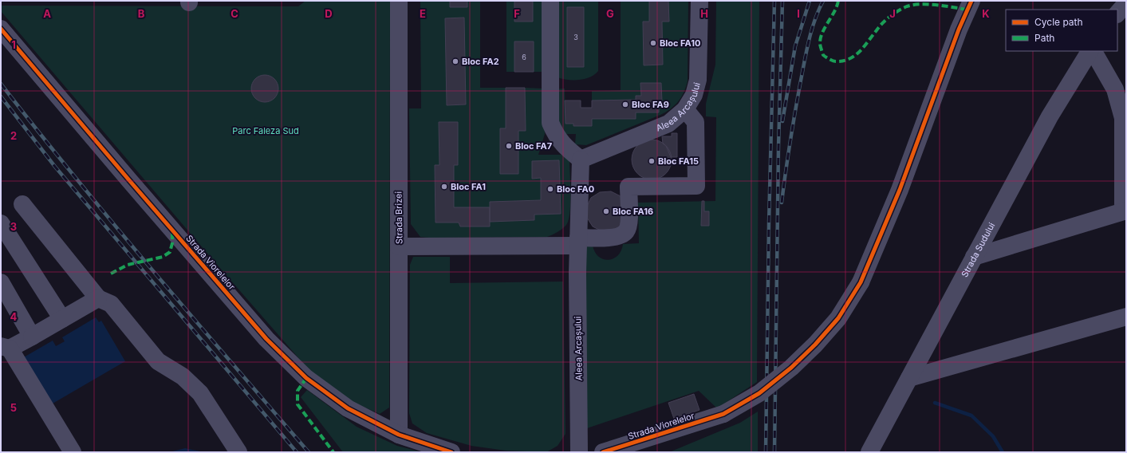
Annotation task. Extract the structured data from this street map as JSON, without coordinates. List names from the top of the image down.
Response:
{
  "streets": {
    "street": [
      "Aleea Arcașului",
      "Strada Brizei",
      "Strada Sudului",
      "Strada Viorelelor"
    ]
  },
  "crossings": [
    ["Strada Brizei", "Strada Viorelelor"]
  ],
  "parks": ["Parc Faleza Sud"],
  "places": [
    "Bloc FA10",
    "Bloc FA2",
    "Bloc FA9",
    "Bloc FA7",
    "Bloc FA15",
    "Bloc FA1",
    "Bloc FA0",
    "Bloc FA16"
  ],
  "house_numbers": ["3", "6"],
  "legend": ["Cycle path", "Path"],
  "grid": {
    "columns": [
      "A",
      "B",
      "C",
      "D",
      "E",
      "F",
      "G",
      "H",
      "I",
      "J",
      "K"
    ],
    "rows": [
      "1",
      "2",
      "3",
      "4",
      "5"
    ]
  }
}
